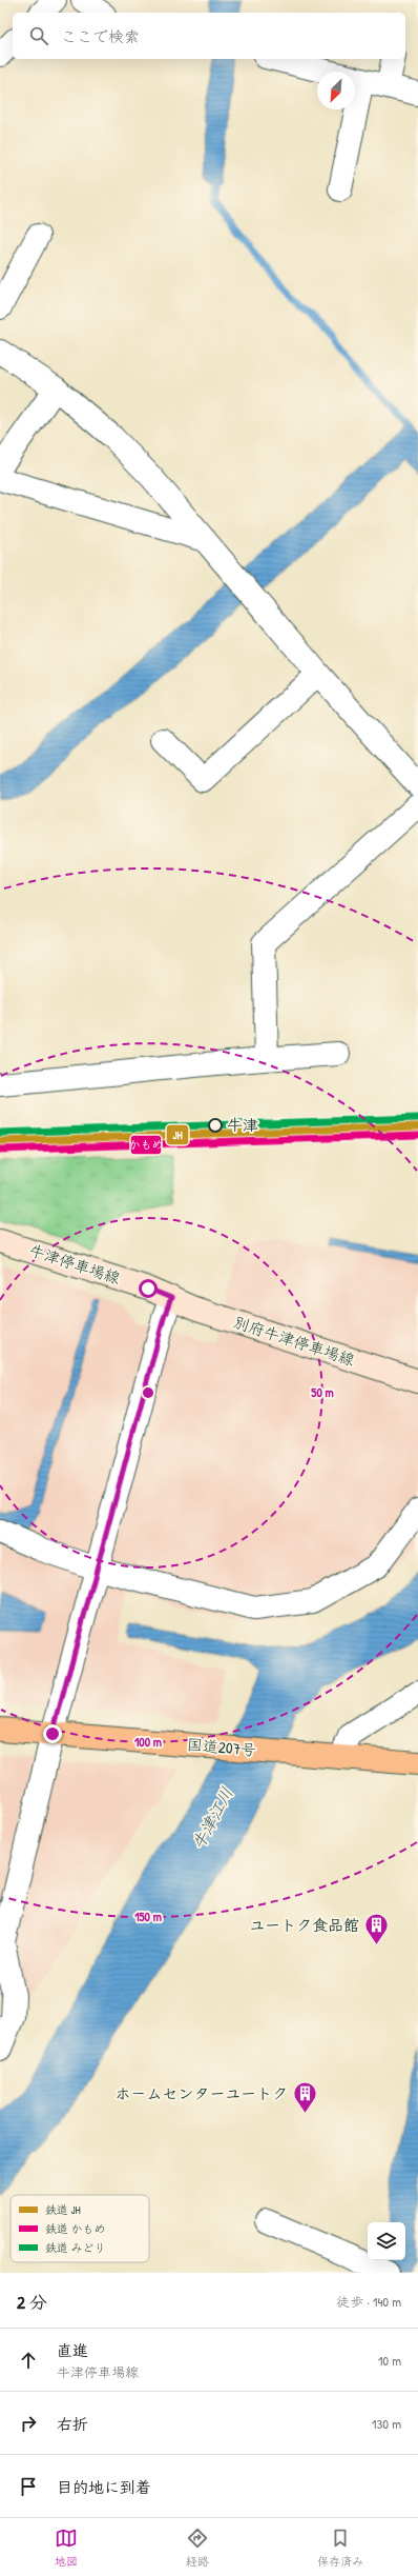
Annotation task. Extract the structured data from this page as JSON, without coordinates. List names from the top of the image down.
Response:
{
  "streets": {
    "highway": ["国道207号"],
    "main road": ["牛津停車場線", "別府牛津停車場線"]
  },
  "crossings": [
    ["牛津停車場線", "別府牛津停車場線"]
  ],
  "water": ["牛津江川"],
  "places": {
    "other": ["牛津"],
    "building": ["ユートク食品館", "ホ－ムセンターユートク"]
  },
  "lines": ["rail line みどり", "rail line JH", "rail line かもめ"],
  "legend": ["鉄道 JH", "鉄道 かもめ", "鉄道 みどり"],
  "north": "bottom left",
  "page": {
    "search": "ここで検索",
    "heading": ["2 分", "徒歩 · 140 m"],
    "list": [
      ["直進", "牛津停車場線", "10 m"],
      ["右折", "130 m"],
      "目的地に到着"
    ],
    "nav": ["地図", "経路", "保存済み"]
  },
  "rings": ["50 m", "100 m", "150 m"]
}
